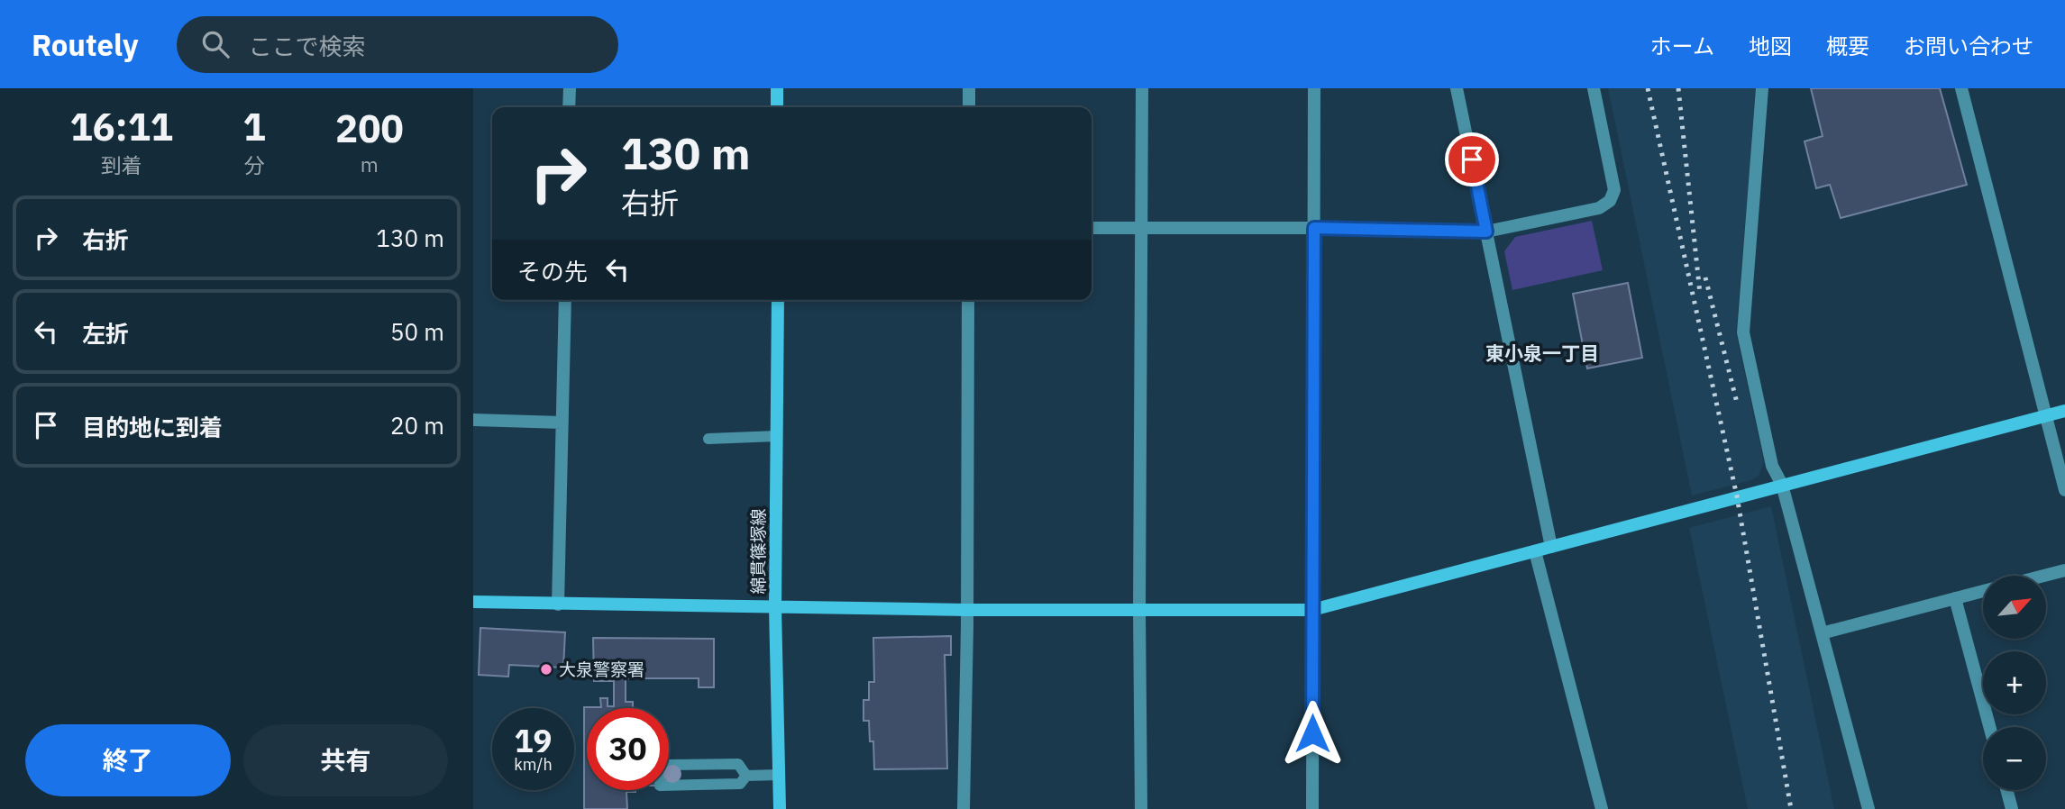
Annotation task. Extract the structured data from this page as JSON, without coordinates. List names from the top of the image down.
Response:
{
  "streets": {
    "street": ["綿貫篠塚線"]
  },
  "districts": ["東小泉一丁目"],
  "places": ["大泉警察署"],
  "north": "top right",
  "page": {
    "header": "Routely",
    "search": "ここで検索",
    "nav": [
      "ホーム",
      "地図",
      "概要",
      "お問い合わせ"
    ],
    "eta": [
      "16:11",
      "到着",
      "1",
      "分",
      "200",
      "m"
    ],
    "turn": ["130 m", "右折"],
    "list": [
      {
        "name": "右折",
        "value": "130 m"
      },
      {
        "name": "左折",
        "value": "50 m"
      },
      {
        "name": "目的地に到着",
        "value": "20 m"
      }
    ],
    "then": "その先",
    "map_buttons": ["+", "−"],
    "speed": "19 km/h",
    "limit": "30",
    "buttons": ["終了", "共有"]
  }
}
